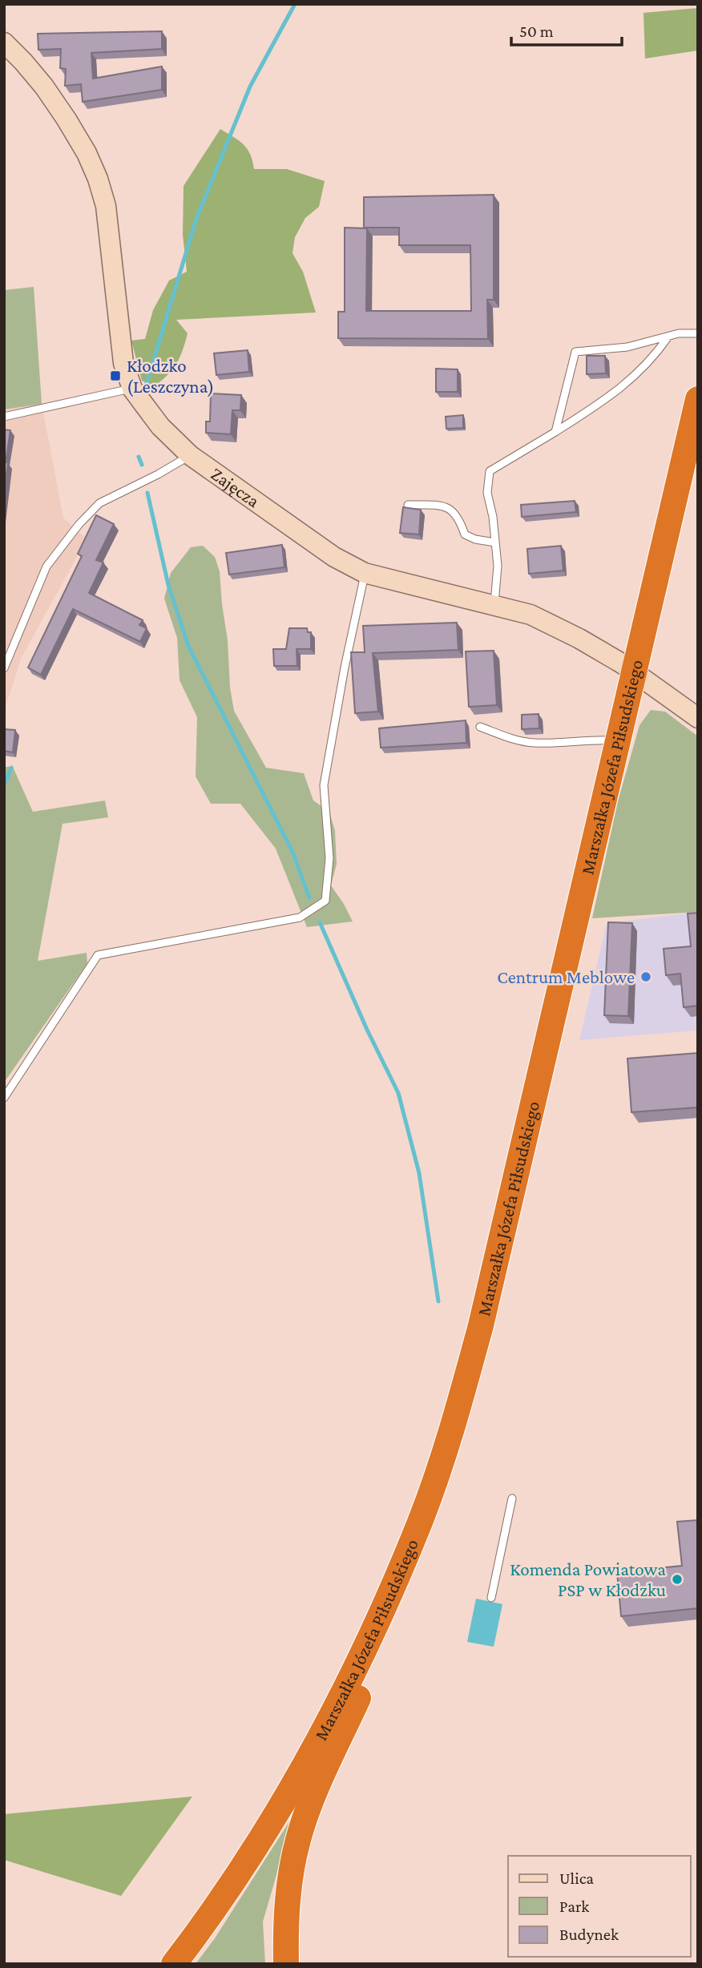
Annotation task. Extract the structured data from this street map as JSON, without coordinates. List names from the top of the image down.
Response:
{
  "streets": {
    "highway": ["Marszałka Józefa Piłsudskiego"],
    "street": ["Zajęcza"]
  },
  "crossings": [
    ["Zajęcza", "Marszałka Józefa Piłsudskiego"]
  ],
  "places": {
    "transit": ["Kłodzko (Leszczyna)"],
    "other": ["Centrum Meblowe", "Komenda Powiatowa PSP w Kłodzku"]
  },
  "legend": ["Ulica", "Park", "Budynek"],
  "scale_bar": "50 m"
}
